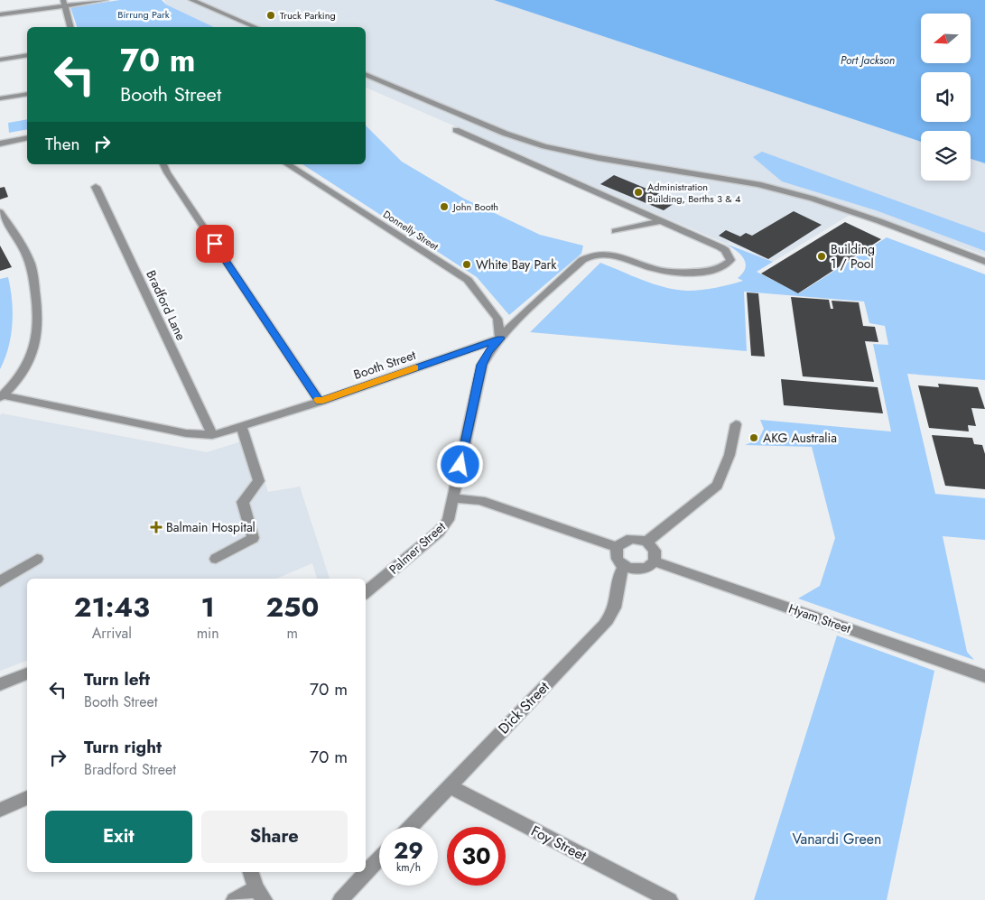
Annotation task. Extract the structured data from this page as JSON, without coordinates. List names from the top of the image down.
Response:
{
  "streets": {
    "street": [
      "Donnelly Street",
      "Bradford Lane",
      "Booth Street",
      "Palmer Street",
      "Hyam Street",
      "Dick Street",
      "Foy Street"
    ]
  },
  "crossings": [
    ["Donnelly Street", "Booth Street"],
    ["Donnelly Street", "Palmer Street"],
    ["Bradford Lane", "Booth Street"],
    ["Booth Street", "Palmer Street"],
    ["Hyam Street", "Dick Street"],
    ["Dick Street", "Foy Street"]
  ],
  "water": ["Port Jackson"],
  "parks": ["Birrung Park", "Vanardi Green"],
  "places": {
    "other": [
      "Truck Parking",
      "Administration Building, Berths 3 & 4",
      "John Booth",
      "Building 1 / Pool",
      "White Bay Park",
      "AKG Australia"
    ],
    "health": ["Balmain Hospital"]
  },
  "north": "left",
  "page": {
    "turn": ["70 m", "Booth Street"],
    "then": "Then",
    "eta": [
      "21:43",
      "Arrival",
      "1",
      "min",
      "250",
      "m"
    ],
    "list": [
      {
        "name": "Turn left",
        "note": "Booth Street",
        "value": "70 m"
      },
      {
        "name": "Turn right",
        "note": "Bradford Street",
        "value": "70 m"
      }
    ],
    "buttons": ["Exit", "Share"],
    "speed": "29 km/h",
    "limit": "30"
  }
}
